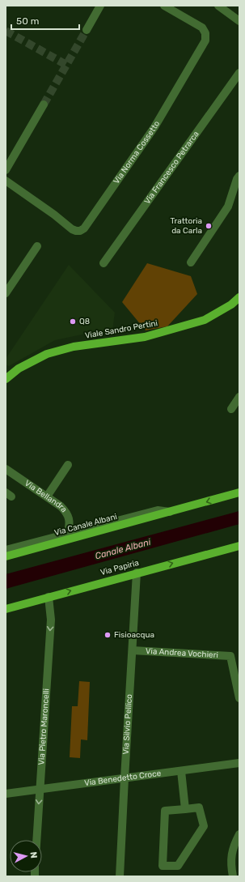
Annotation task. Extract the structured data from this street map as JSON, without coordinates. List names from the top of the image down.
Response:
{
  "streets": {
    "main road": ["Viale Sandro Pertini", "Via Canale Albani", "Via Papiria"],
    "street": [
      "Via Norma Cossetto",
      "Via Francesco Petrarca",
      "Via Bellandra",
      "Via Andrea Vochieri",
      "Via Silvio Pellico",
      "Via Pietro Maroncelli",
      "Via Benedetto Croce"
    ]
  },
  "crossings": [
    ["Via Bellandra", "Via Canale Albani"],
    ["Via Papiria", "Via Silvio Pellico"],
    ["Via Papiria", "Via Pietro Maroncelli"],
    ["Via Andrea Vochieri", "Via Silvio Pellico"],
    ["Via Silvio Pellico", "Via Benedetto Croce"],
    ["Via Pietro Maroncelli", "Via Benedetto Croce"]
  ],
  "one_way": ["Via Papiria", "Via Pietro Maroncelli"],
  "water": ["Canale Albani"],
  "places": ["Trattoria da Carla", "Q8", "Fisioacqua"],
  "scale_bar": "50 m",
  "north": "right"
}
